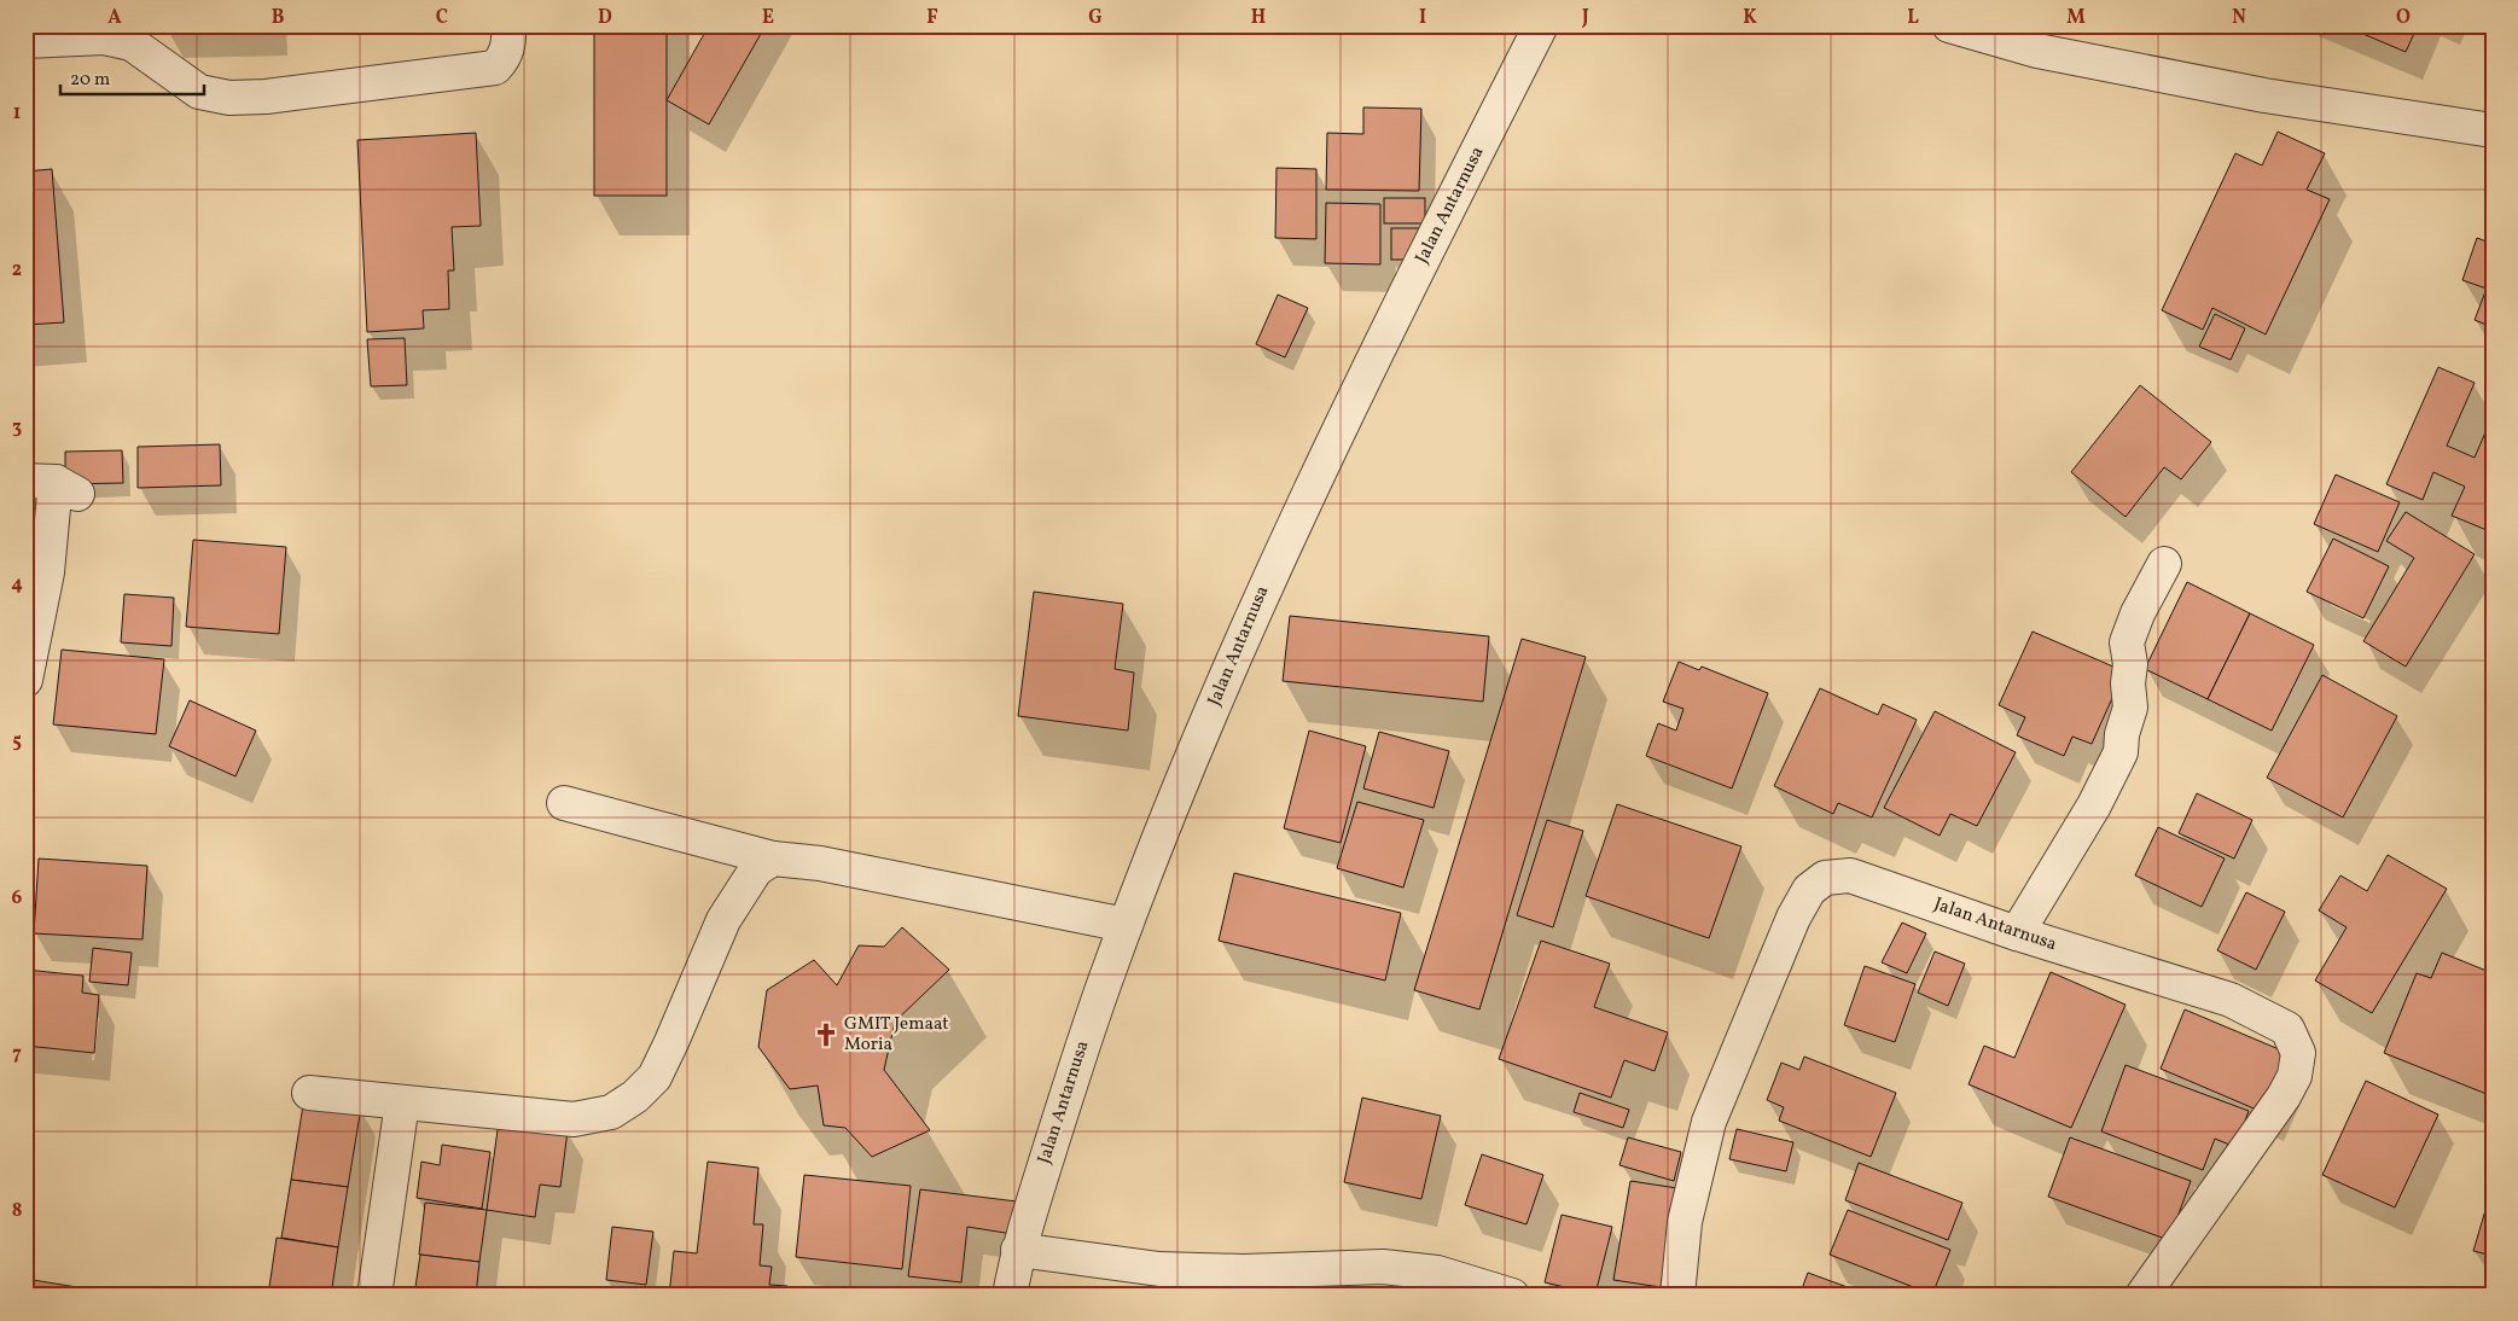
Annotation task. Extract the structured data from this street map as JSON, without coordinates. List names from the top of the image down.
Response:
{
  "streets": {
    "street": ["Jalan Antarnusa"]
  },
  "places": {
    "church": ["GMIT Jemaat Moria"]
  },
  "scale_bar": "20 m",
  "grid": {
    "columns": [
      "A",
      "B",
      "C",
      "D",
      "E",
      "F",
      "G",
      "H",
      "I",
      "J",
      "K",
      "L",
      "M",
      "N",
      "O"
    ],
    "rows": [
      "1",
      "2",
      "3",
      "4",
      "5",
      "6",
      "7",
      "8"
    ]
  }
}
